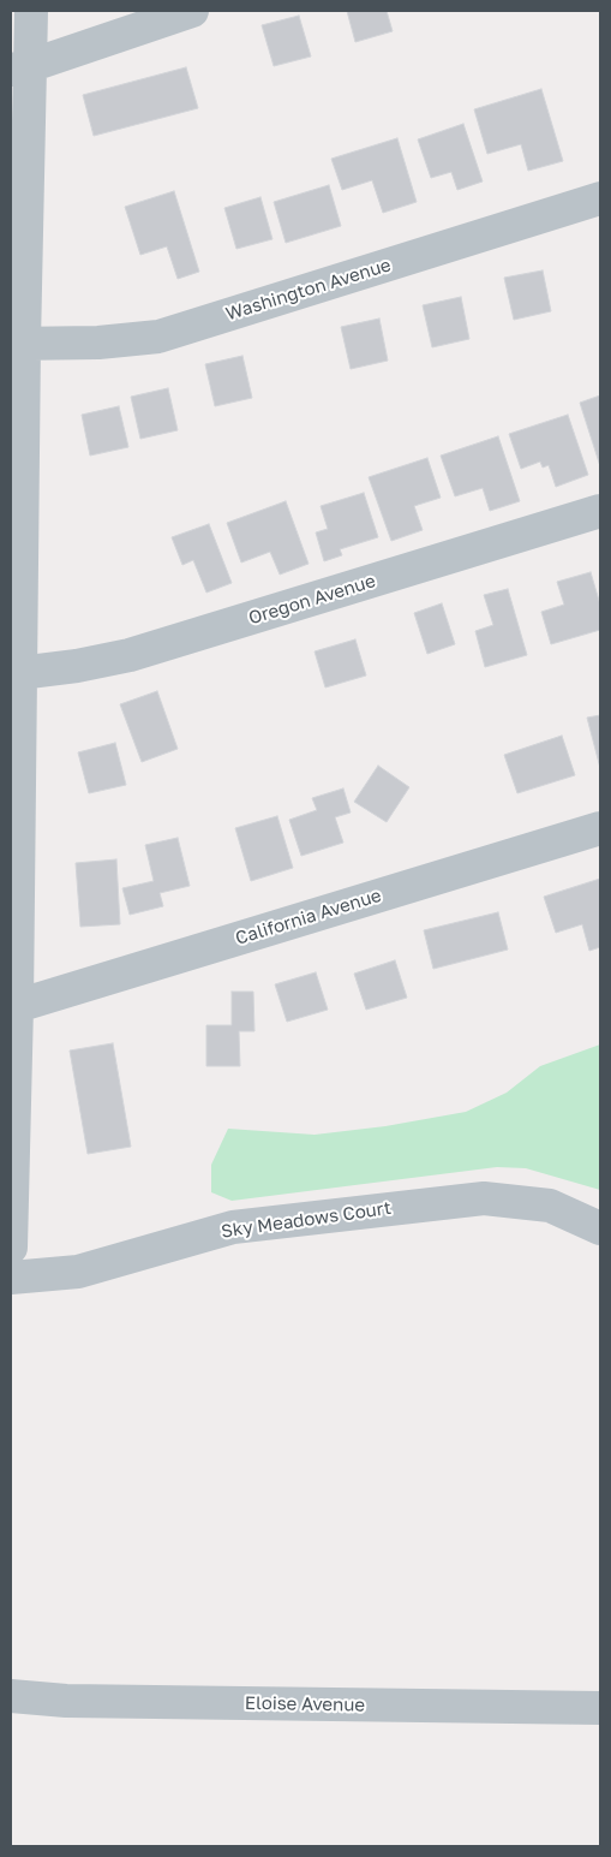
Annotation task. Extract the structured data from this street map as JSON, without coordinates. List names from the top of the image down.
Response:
{
  "streets": {
    "street": [
      "Washington Avenue",
      "Oregon Avenue",
      "California Avenue",
      "Sky Meadows Court",
      "Eloise Avenue"
    ]
  }
}
